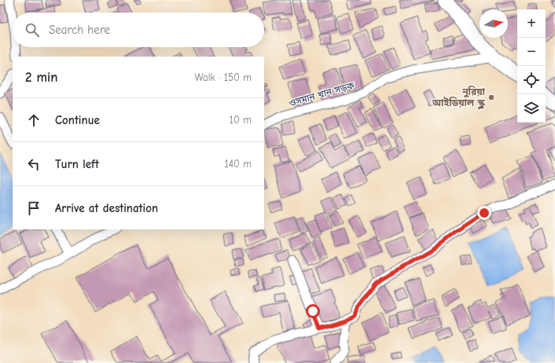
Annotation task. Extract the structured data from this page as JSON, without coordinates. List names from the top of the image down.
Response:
{
  "streets": {
    "street": ["ওসমান খান সড়ক"]
  },
  "places": ["নুরিয়া আইডিয়াল স্কুল"],
  "north": "right",
  "page": {
    "map_buttons": ["+", "−"],
    "search": "Search here",
    "heading": ["2 min", "Walk · 150 m"],
    "list": [
      ["Continue", "10 m"],
      ["Turn left", "140 m"],
      "Arrive at destination"
    ]
  }
}
